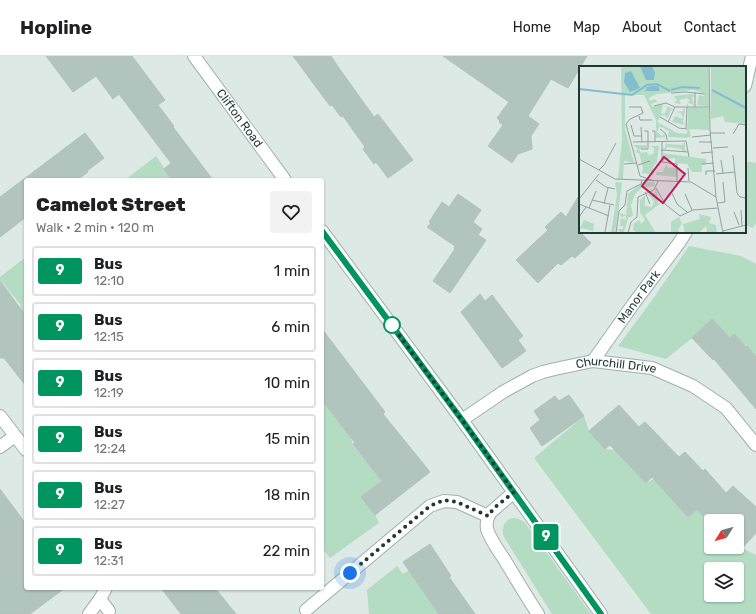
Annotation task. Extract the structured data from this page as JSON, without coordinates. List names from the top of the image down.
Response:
{
  "streets": {
    "street": ["Clifton Road", "Manor Park", "Churchill Drive"]
  },
  "crossings": [
    ["Manor Park", "Churchill Drive"]
  ],
  "lines": ["bus line 9"],
  "north": "bottom left",
  "page": {
    "header": "Hopline",
    "nav": [
      "Home",
      "Map",
      "About",
      "Contact"
    ],
    "on_map": "9",
    "heading": ["Camelot Street", "Walk · 2 min · 120 m"],
    "list": [
      {
        "mark": "9",
        "name": "Bus",
        "note": "12:10",
        "value": "1 min"
      },
      {
        "mark": "9",
        "name": "Bus",
        "note": "12:15",
        "value": "6 min"
      },
      {
        "mark": "9",
        "name": "Bus",
        "note": "12:19",
        "value": "10 min"
      },
      {
        "mark": "9",
        "name": "Bus",
        "note": "12:24",
        "value": "15 min"
      },
      {
        "mark": "9",
        "name": "Bus",
        "note": "12:27",
        "value": "18 min"
      },
      {
        "mark": "9",
        "name": "Bus",
        "note": "12:31",
        "value": "22 min"
      }
    ]
  }
}
